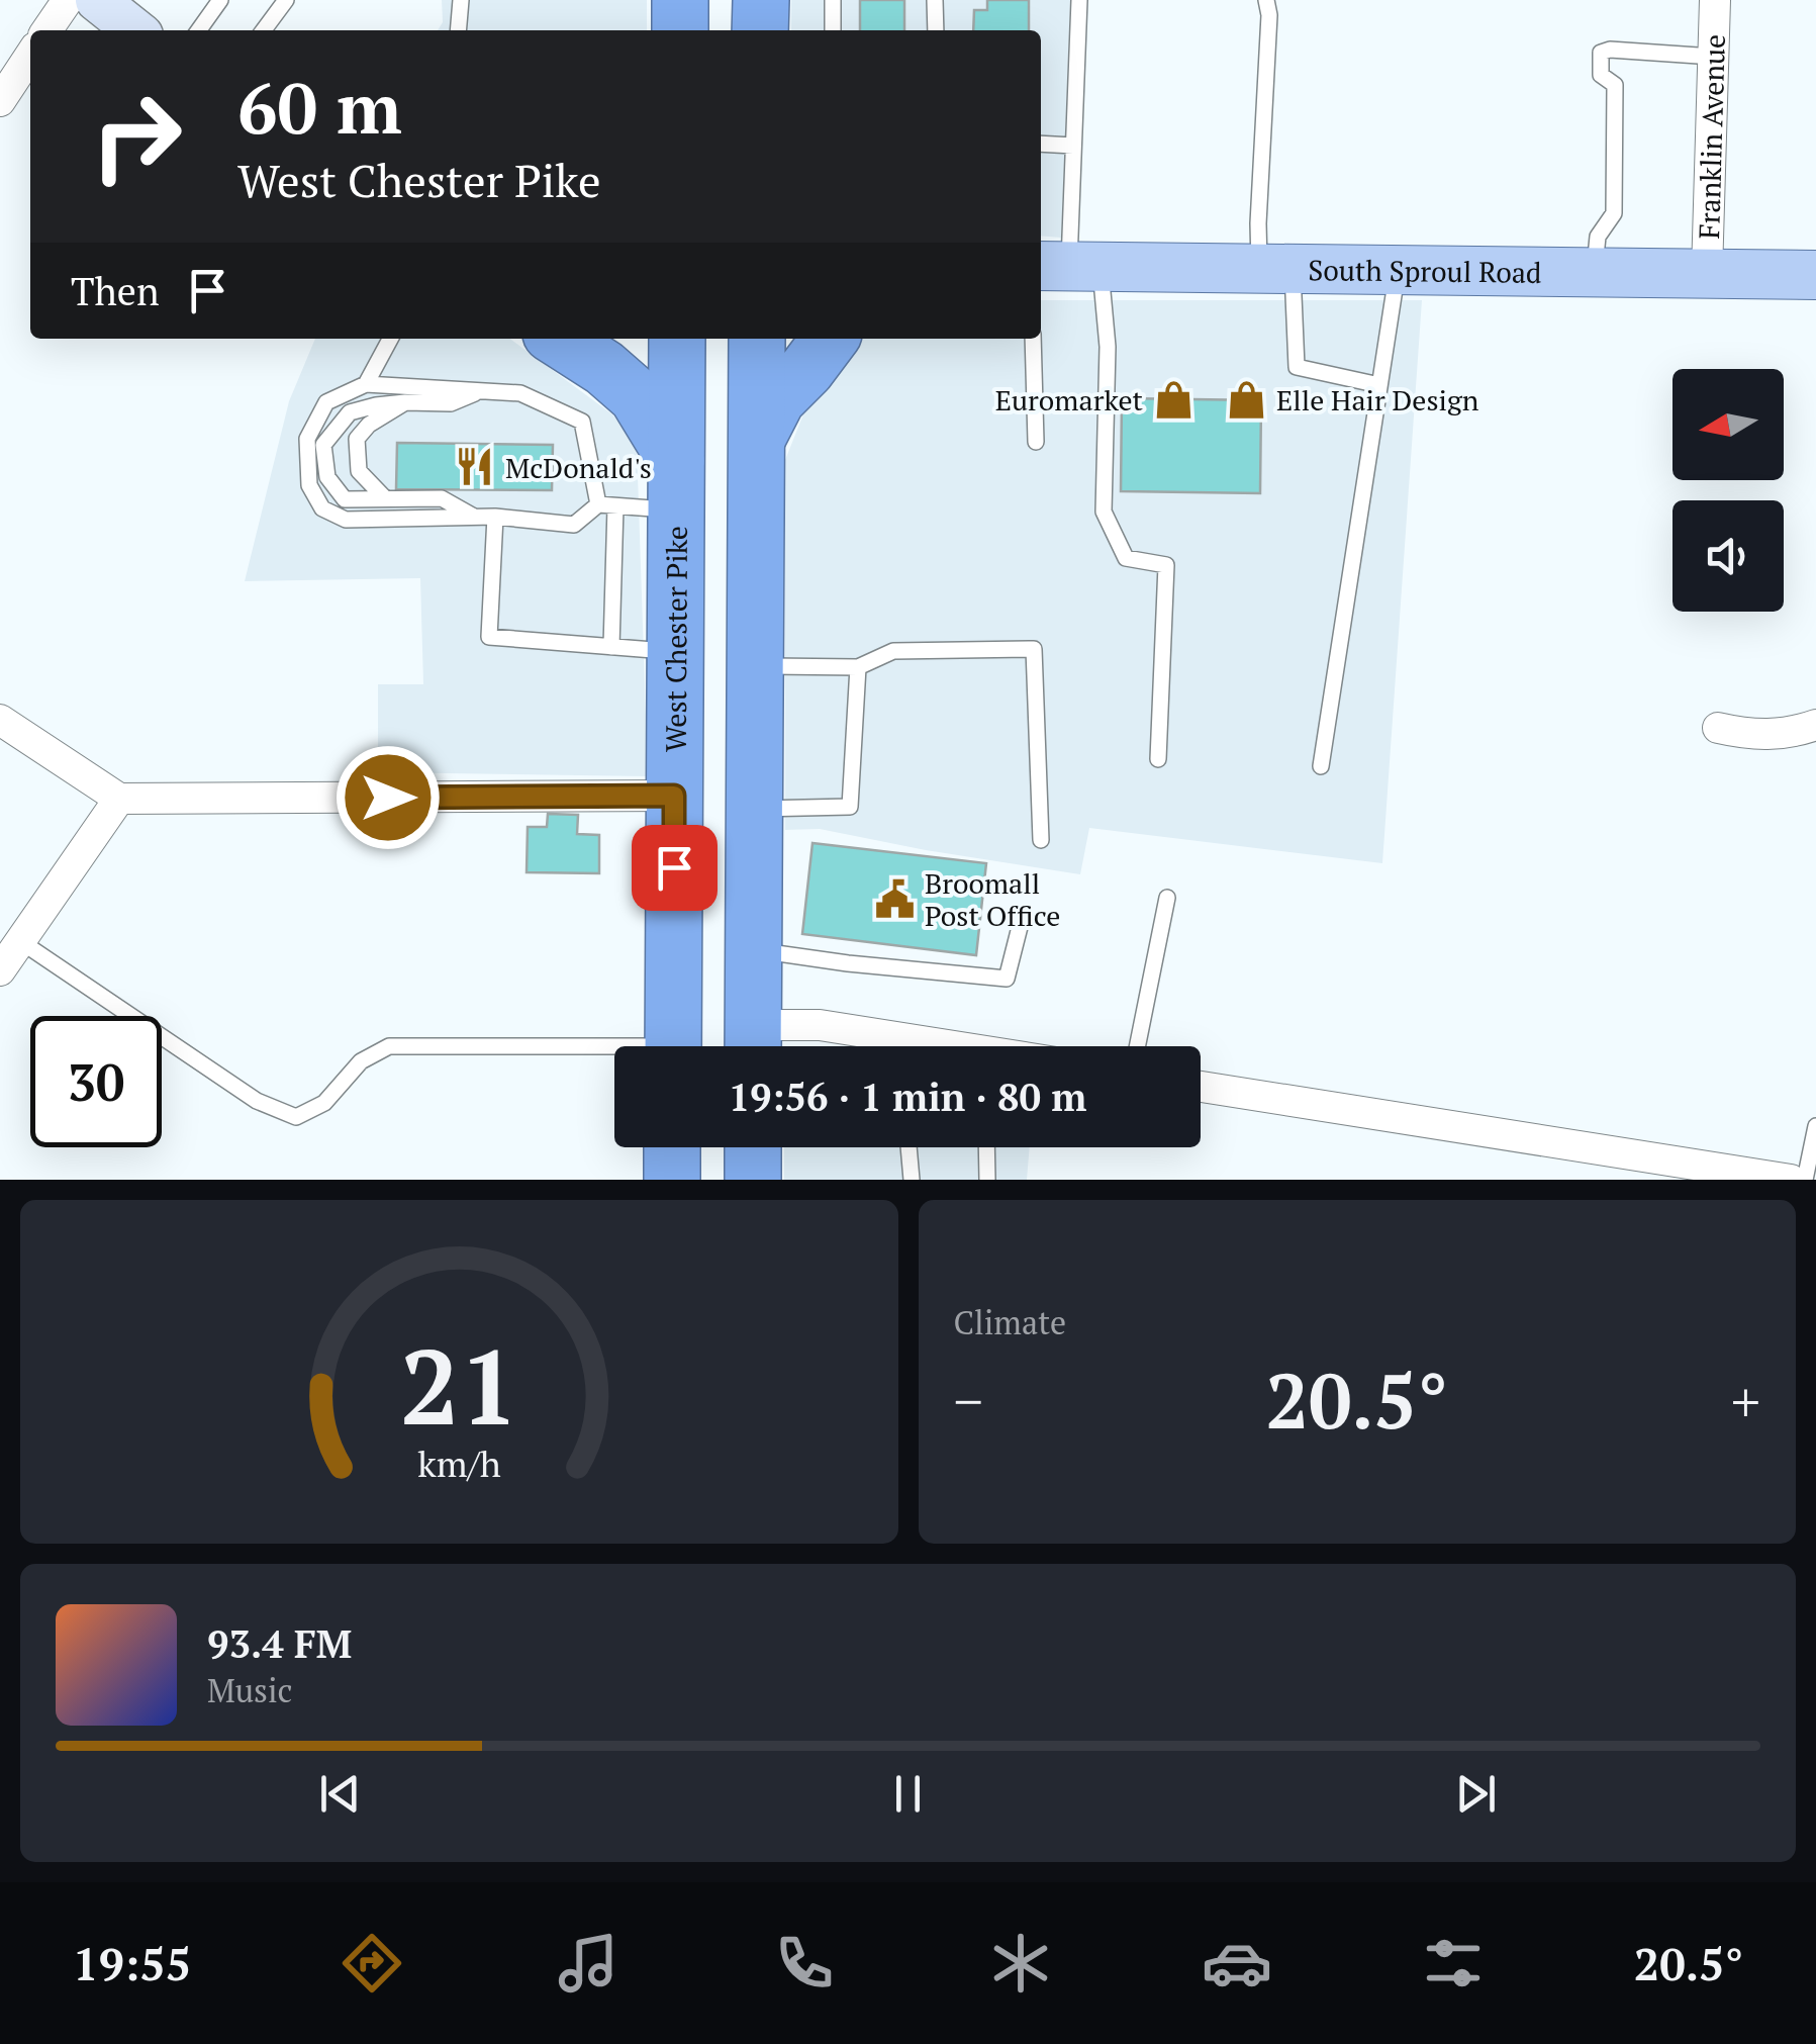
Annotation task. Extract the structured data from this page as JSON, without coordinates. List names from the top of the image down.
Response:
{
  "streets": {
    "highway": ["West Chester Pike"],
    "main road": ["South Sproul Road"],
    "street": ["Franklin Avenue"]
  },
  "crossings": [
    ["Franklin Avenue", "South Sproul Road"]
  ],
  "places": {
    "shop": ["Euromarket", "Elle Hair Design"],
    "restaurant": ["McDonald's"],
    "public building": ["Broomall Post Office"]
  },
  "north": "left",
  "page": {
    "turn": ["60 m", "West Chester Pike"],
    "then": "Then",
    "limit": "30",
    "trip": "19:56 · 1 min · 80 m",
    "tile": "Climate",
    "heat": ["−", "20.5°", "+"],
    "song": ["93.4 FM", "Music"],
    "tabs": ["19:55", "20.5°"],
    "gauge": ["21", "km/h"]
  }
}
